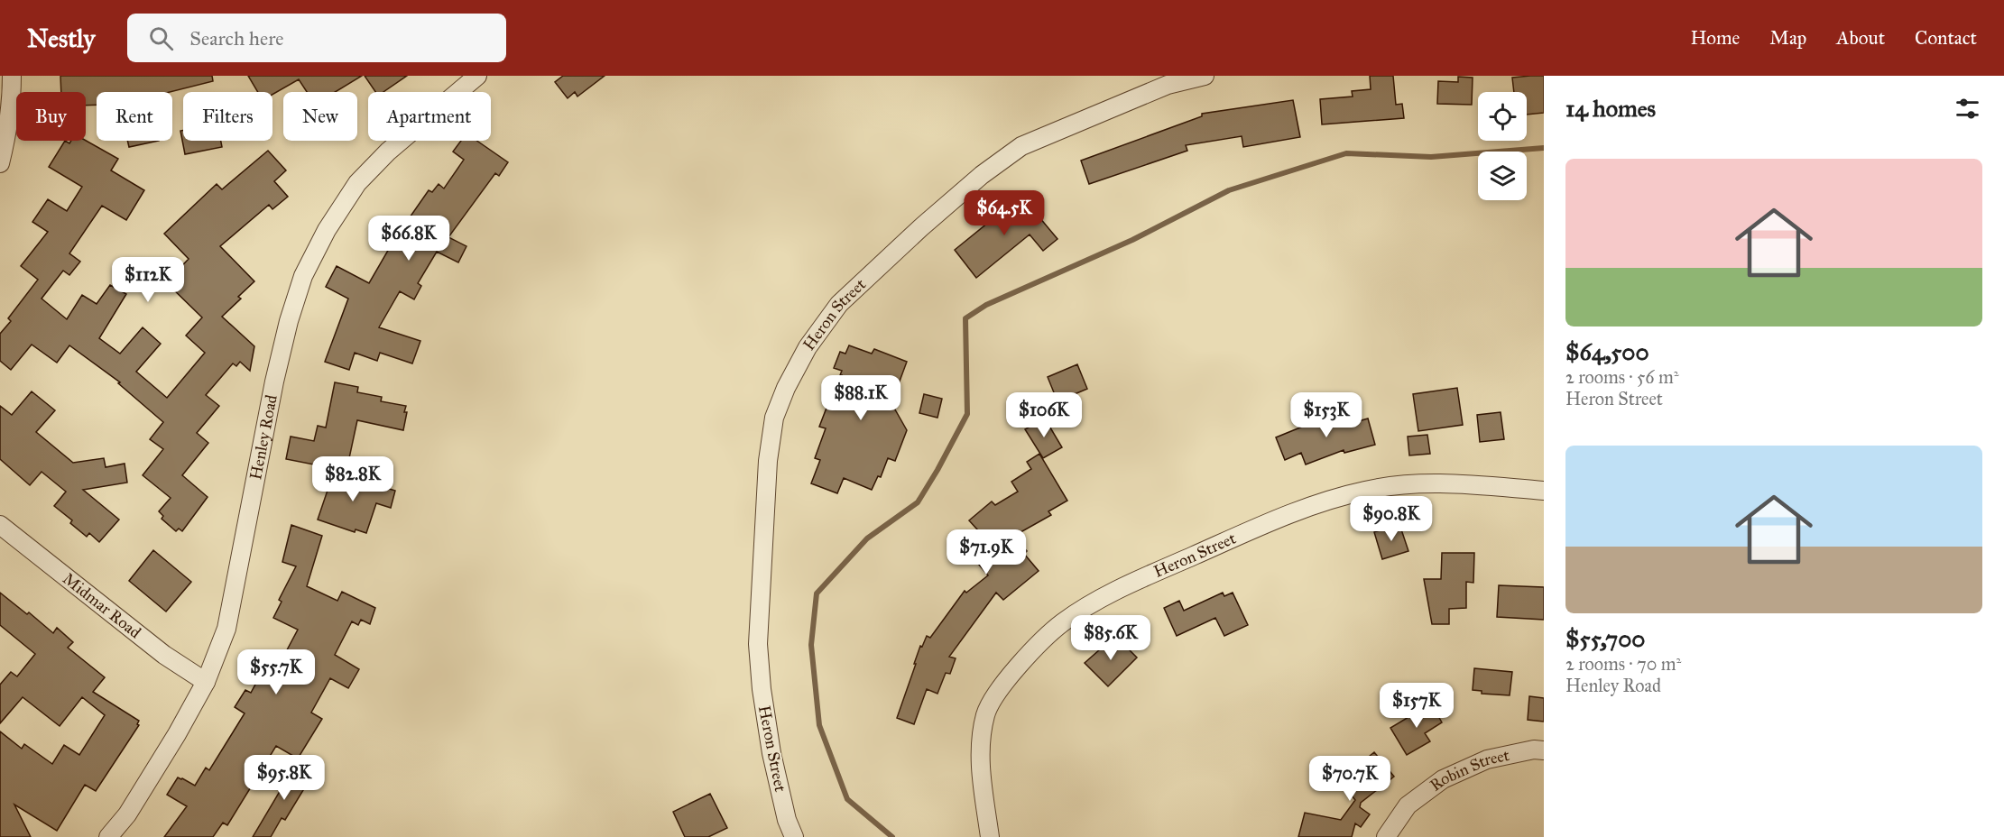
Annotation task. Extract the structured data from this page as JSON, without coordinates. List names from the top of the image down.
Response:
{
  "streets": {
    "street": [
      "Heron Street",
      "Henley Road",
      "Midmar Road",
      "Robin Street"
    ]
  },
  "crossings": [
    ["Henley Road", "Midmar Road"]
  ],
  "page": {
    "header": "Nestly",
    "search": "Search here",
    "nav": [
      "Home",
      "Map",
      "About",
      "Contact"
    ],
    "heading": "14 homes",
    "chip": [
      "Buy",
      "Rent",
      "Filters",
      "New",
      "Apartment"
    ],
    "list": [
      {
        "name": "$64,500",
        "note": "2 rooms · 56 m² · Heron Street"
      },
      {
        "name": "$55,700",
        "note": "2 rooms · 70 m² · Henley Road"
      }
    ],
    "price": [
      "$64.5K",
      "$66.8K",
      "$112K",
      "$88.1K",
      "$106K",
      "$153K",
      "$82.8K",
      "$90.8K",
      "$71.9K",
      "$85.6K",
      "$55.7K",
      "$157K",
      "$95.8K",
      "$70.7K"
    ]
  }
}
